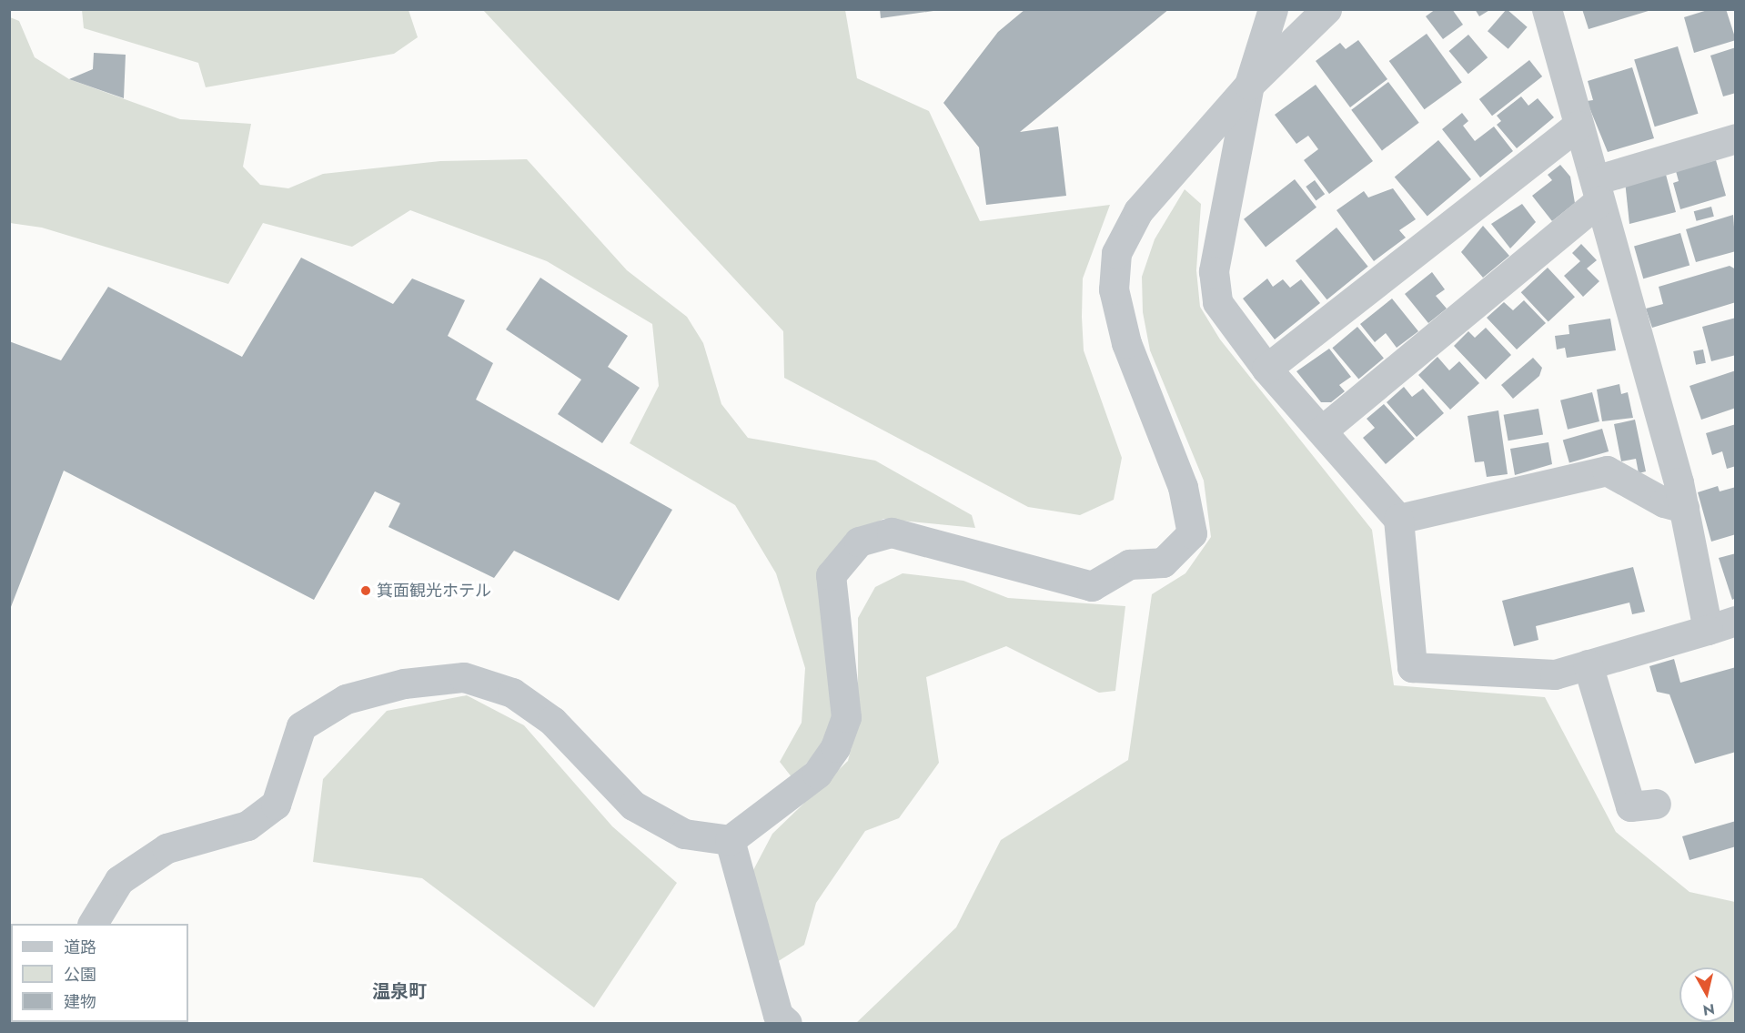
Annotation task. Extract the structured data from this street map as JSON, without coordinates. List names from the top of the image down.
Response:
{
  "districts": ["温泉町"],
  "places": ["箕面観光ホテル"],
  "legend": ["道路", "公園", "建物"],
  "north": "bottom"
}
